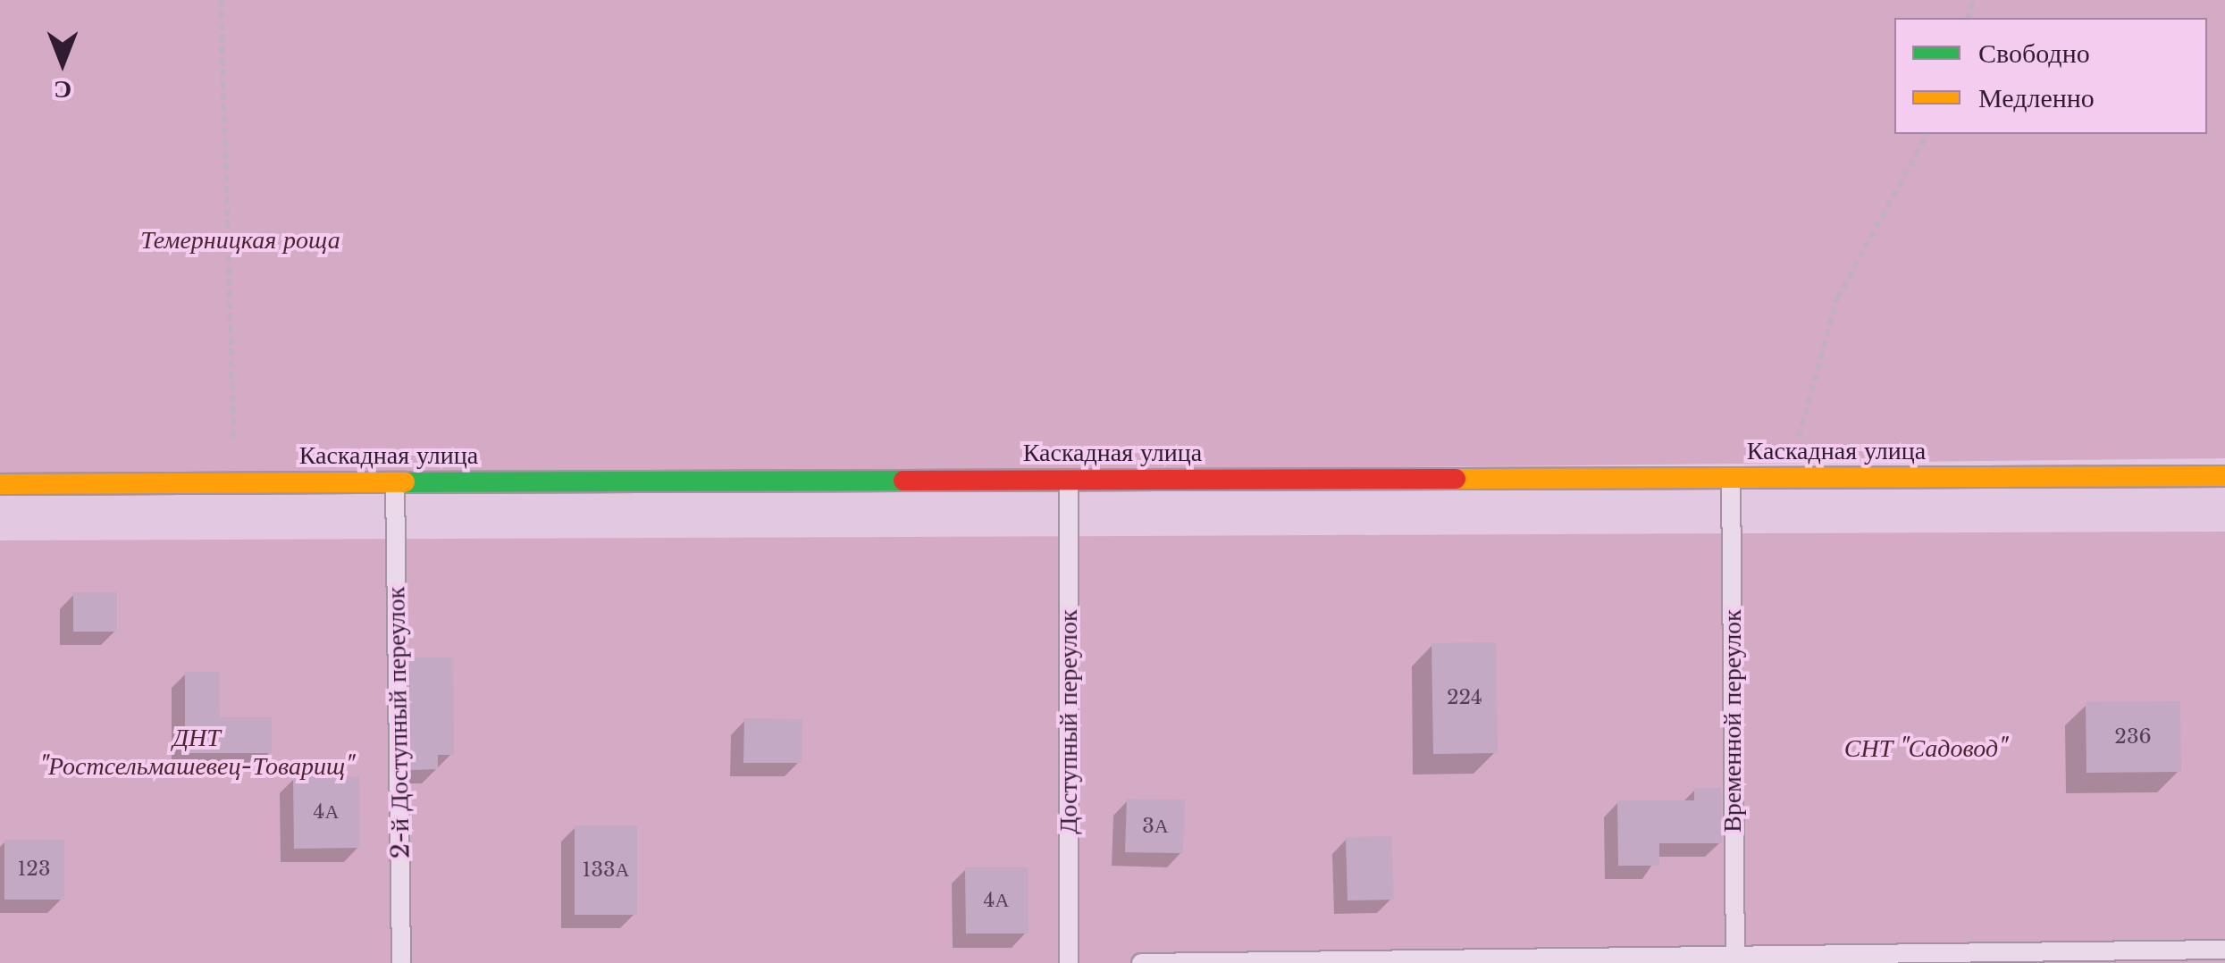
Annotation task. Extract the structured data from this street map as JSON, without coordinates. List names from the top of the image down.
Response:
{
  "streets": {
    "street": ["Каскадная улица"],
    "lane": ["Временной переулок", "Доступный переулок", "2-й Доступный переулок"]
  },
  "crossings": [
    ["Каскадная улица", "Временной переулок"],
    ["Каскадная улица", "Доступный переулок"],
    ["Каскадная улица", "2-й Доступный переулок"]
  ],
  "parks": ["Темерницкая роща", "ДНТ \"Ростсельмашевец-Товарищ\"", "СНТ \"Садовод\""],
  "house_numbers": [
    "224",
    "236",
    "4А",
    "3А",
    "123",
    "133А",
    "4А"
  ],
  "legend": ["Свободно", "Медленно"],
  "north": "bottom"
}
